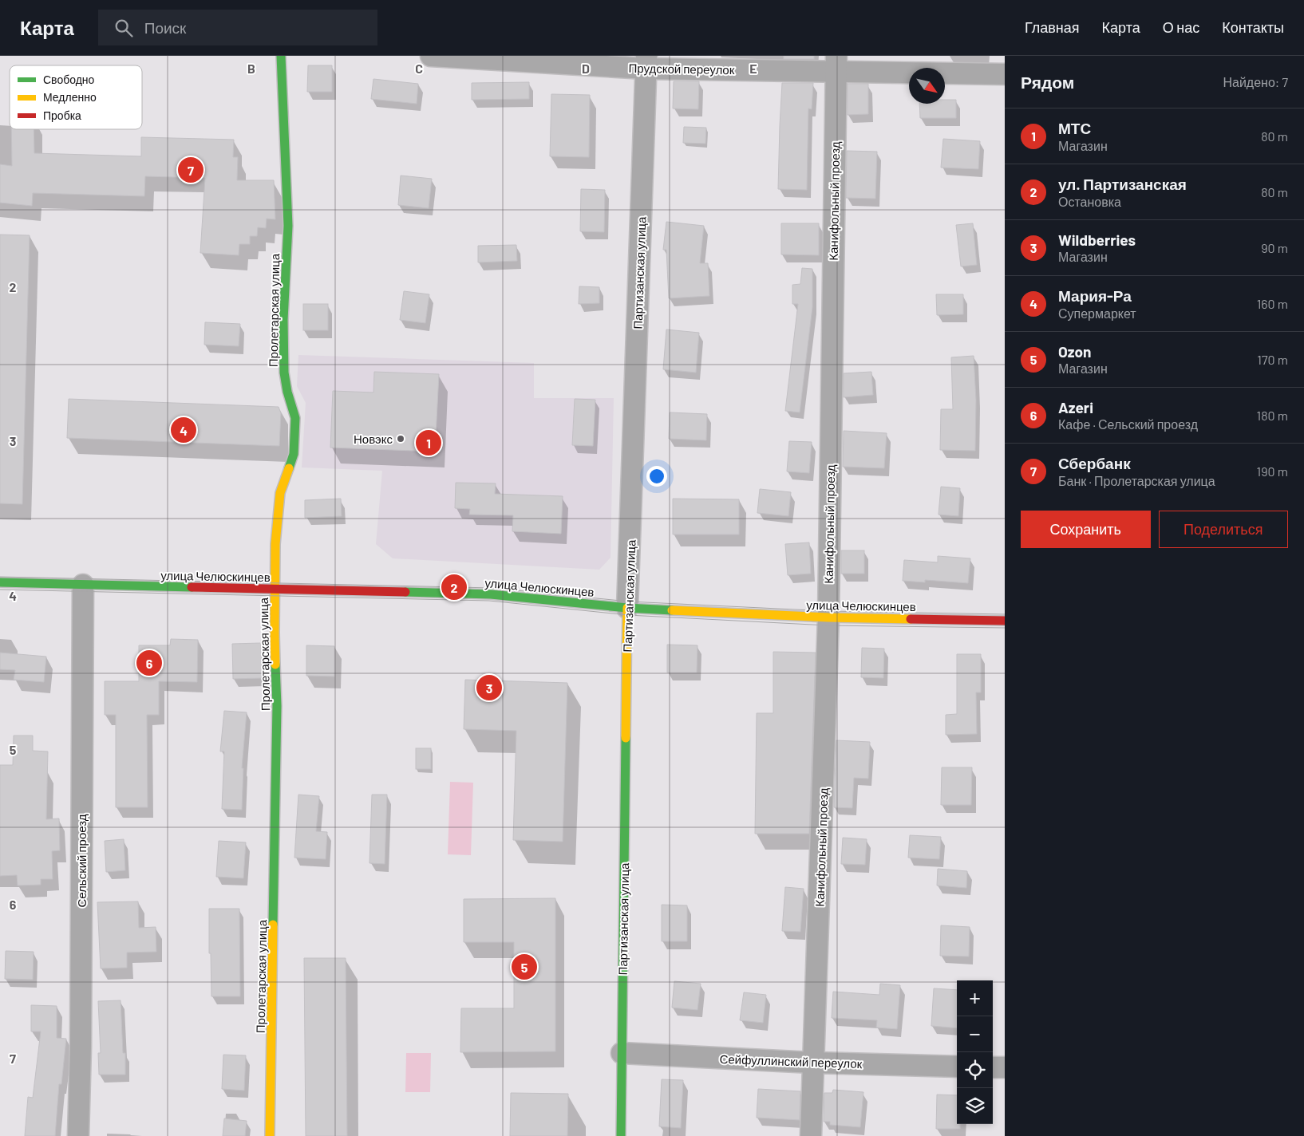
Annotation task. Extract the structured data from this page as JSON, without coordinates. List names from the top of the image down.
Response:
{
  "streets": {
    "main road": ["Партизанская улица", "Пролетарская улица", "улица Челюскинцев"],
    "street": [
      "Прудской переулок",
      "Канифольный проезд",
      "Сельский проезд",
      "Сейфуллинский переулок"
    ]
  },
  "crossings": [
    ["Прудской переулок", "Канифольный проезд"],
    ["Прудской переулок", "Партизанская улица"],
    ["Канифольный проезд", "улица Челюскинцев"],
    ["Канифольный проезд", "Сейфуллинский переулок"],
    ["Партизанская улица", "улица Челюскинцев"],
    ["Партизанская улица", "Сейфуллинский переулок"],
    ["Пролетарская улица", "улица Челюскинцев"],
    ["улица Челюскинцев", "Сельский проезд"]
  ],
  "places": ["Новэкс"],
  "legend": ["Свободно", "Медленно", "Пробка"],
  "north": "bottom right",
  "page": {
    "header": "Карта",
    "search": "Поиск",
    "nav": [
      "Главная",
      "Карта",
      "О нас",
      "Контакты"
    ],
    "heading": ["Рядом", "Найдено: 7"],
    "list": [
      {
        "mark": "1",
        "name": "МТС",
        "note": "Магазин",
        "value": "80 m"
      },
      {
        "mark": "2",
        "name": "ул. Партизанская",
        "note": "Остановка",
        "value": "80 m"
      },
      {
        "mark": "3",
        "name": "Wildberries",
        "note": "Магазин",
        "value": "90 m"
      },
      {
        "mark": "4",
        "name": "Мария-Ра",
        "note": "Супермаркет",
        "value": "160 m"
      },
      {
        "mark": "5",
        "name": "Ozon",
        "note": "Магазин",
        "value": "170 m"
      },
      {
        "mark": "6",
        "name": "Azeri",
        "note": "Кафе · Сельский проезд",
        "value": "180 m"
      },
      {
        "mark": "7",
        "name": "Сбербанк",
        "note": "Банк · Пролетарская улица",
        "value": "190 m"
      }
    ],
    "pins": [
      "7",
      "4",
      "1",
      "2",
      "6",
      "3",
      "5"
    ],
    "buttons": ["Сохранить", "Поделиться"],
    "map_buttons": ["+", "−"]
  },
  "grid": {
    "columns": [
      "B",
      "C",
      "D",
      "E"
    ],
    "rows": [
      "2",
      "3",
      "4",
      "5",
      "6",
      "7"
    ]
  }
}
